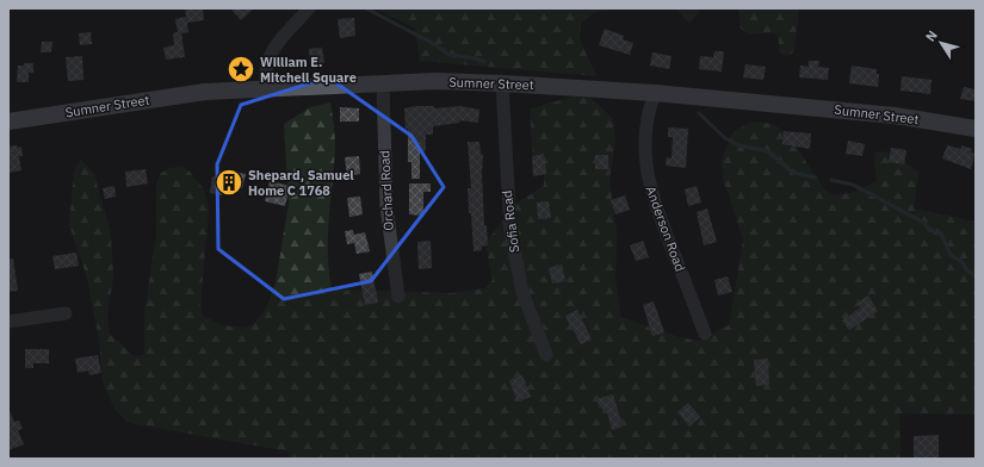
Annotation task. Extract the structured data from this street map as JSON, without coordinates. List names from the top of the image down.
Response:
{
  "streets": {
    "main road": ["Sumner Street"],
    "street": ["Orchard Road", "Sofia Road", "Anderson Road"]
  },
  "crossings": [
    ["Sumner Street", "Orchard Road"],
    ["Sumner Street", "Sofia Road"],
    ["Sumner Street", "Anderson Road"]
  ],
  "places": {
    "place": ["William E. Mitchell Square"],
    "building": ["Shepard, Samuel Home C 1768"]
  },
  "north": "top left"
}
